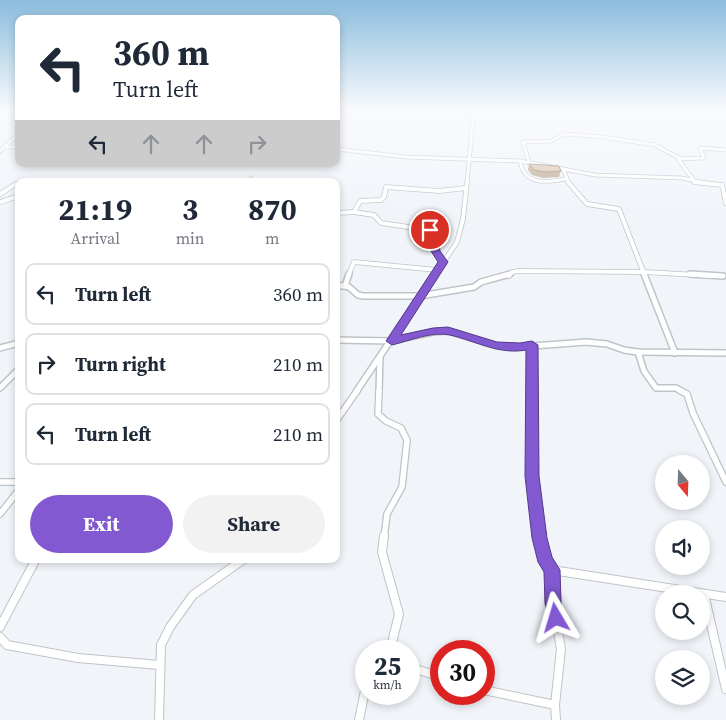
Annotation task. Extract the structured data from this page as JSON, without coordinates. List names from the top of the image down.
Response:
{
  "north": "bottom",
  "page": {
    "turn": ["360 m", "Turn left"],
    "eta": [
      "21:19",
      "Arrival",
      "3",
      "min",
      "870",
      "m"
    ],
    "list": [
      {
        "name": "Turn left",
        "value": "360 m"
      },
      {
        "name": "Turn right",
        "value": "210 m"
      },
      {
        "name": "Turn left",
        "value": "210 m"
      }
    ],
    "buttons": ["Exit", "Share"],
    "speed": "25 km/h",
    "limit": "30"
  }
}
